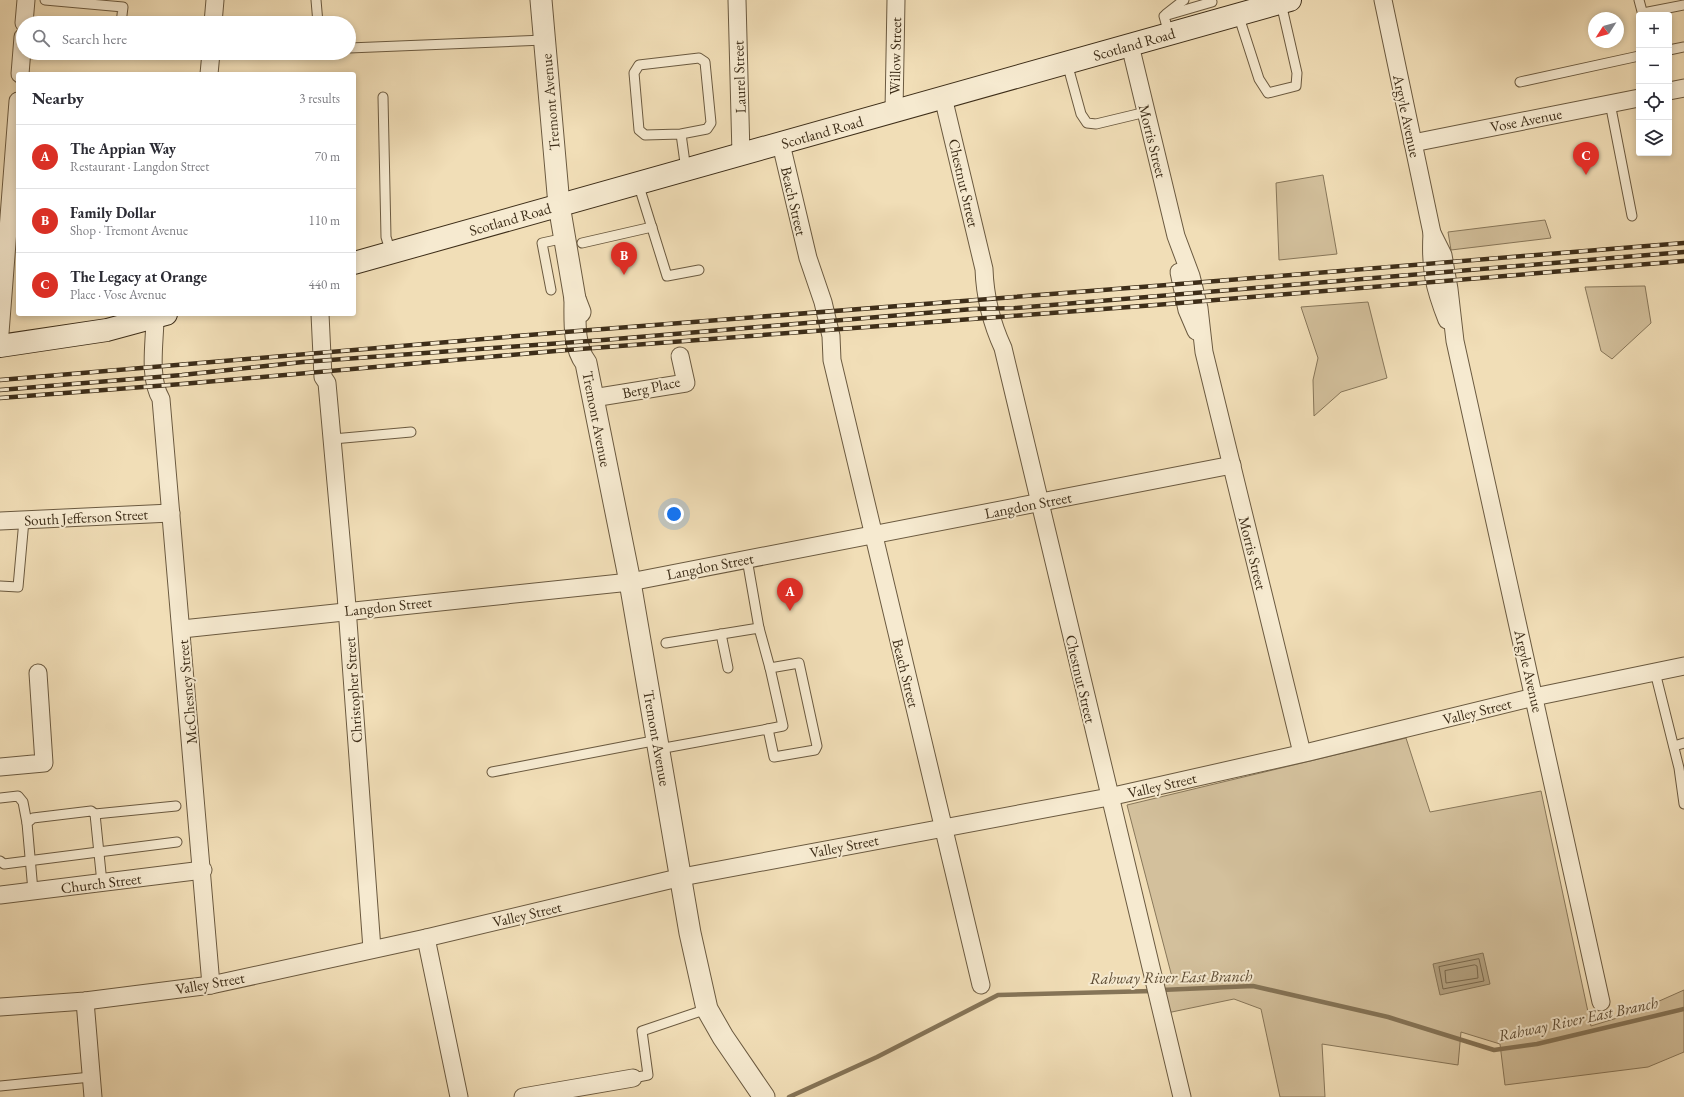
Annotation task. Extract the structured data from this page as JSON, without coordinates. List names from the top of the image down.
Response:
{
  "streets": {
    "main road": ["Scotland Road"],
    "street": [
      "Willow Street",
      "Laurel Street",
      "Tremont Avenue",
      "Argyle Avenue",
      "Vose Avenue",
      "Morris Street",
      "Chestnut Street",
      "Beach Street",
      "Berg Place",
      "Langdon Street",
      "South Jefferson Street",
      "Christopher Street",
      "McChesney Street",
      "Valley Street",
      "Church Street"
    ]
  },
  "crossings": [
    ["Scotland Road", "Willow Street"],
    ["Scotland Road", "Laurel Street"],
    ["Scotland Road", "Tremont Avenue"],
    ["Scotland Road", "Morris Street"],
    ["Scotland Road", "Chestnut Street"],
    ["Scotland Road", "Beach Street"],
    ["Tremont Avenue", "Berg Place"],
    ["Tremont Avenue", "Langdon Street"],
    ["Tremont Avenue", "Valley Street"],
    ["Argyle Avenue", "Vose Avenue"],
    ["Argyle Avenue", "Valley Street"],
    ["Morris Street", "Langdon Street"],
    ["Morris Street", "Valley Street"],
    ["Chestnut Street", "Langdon Street"],
    ["Chestnut Street", "Valley Street"],
    ["Beach Street", "Langdon Street"],
    ["Beach Street", "Valley Street"],
    ["Langdon Street", "Christopher Street"],
    ["Langdon Street", "McChesney Street"],
    ["South Jefferson Street", "McChesney Street"],
    ["Christopher Street", "Valley Street"],
    ["McChesney Street", "Valley Street"],
    ["McChesney Street", "Church Street"]
  ],
  "water": ["Rahway River East Branch"],
  "north": "bottom left",
  "page": {
    "map_buttons": ["+", "−"],
    "search": "Search here",
    "heading": ["Nearby", "3 results"],
    "list": [
      {
        "mark": "A",
        "name": "The Appian Way",
        "note": "Restaurant · Langdon Street",
        "value": "70 m"
      },
      {
        "mark": "B",
        "name": "Family Dollar",
        "note": "Shop · Tremont Avenue",
        "value": "110 m"
      },
      {
        "mark": "C",
        "name": "The Legacy at Orange",
        "note": "Place · Vose Avenue",
        "value": "440 m"
      }
    ],
    "pins": ["C", "B", "A"]
  }
}
